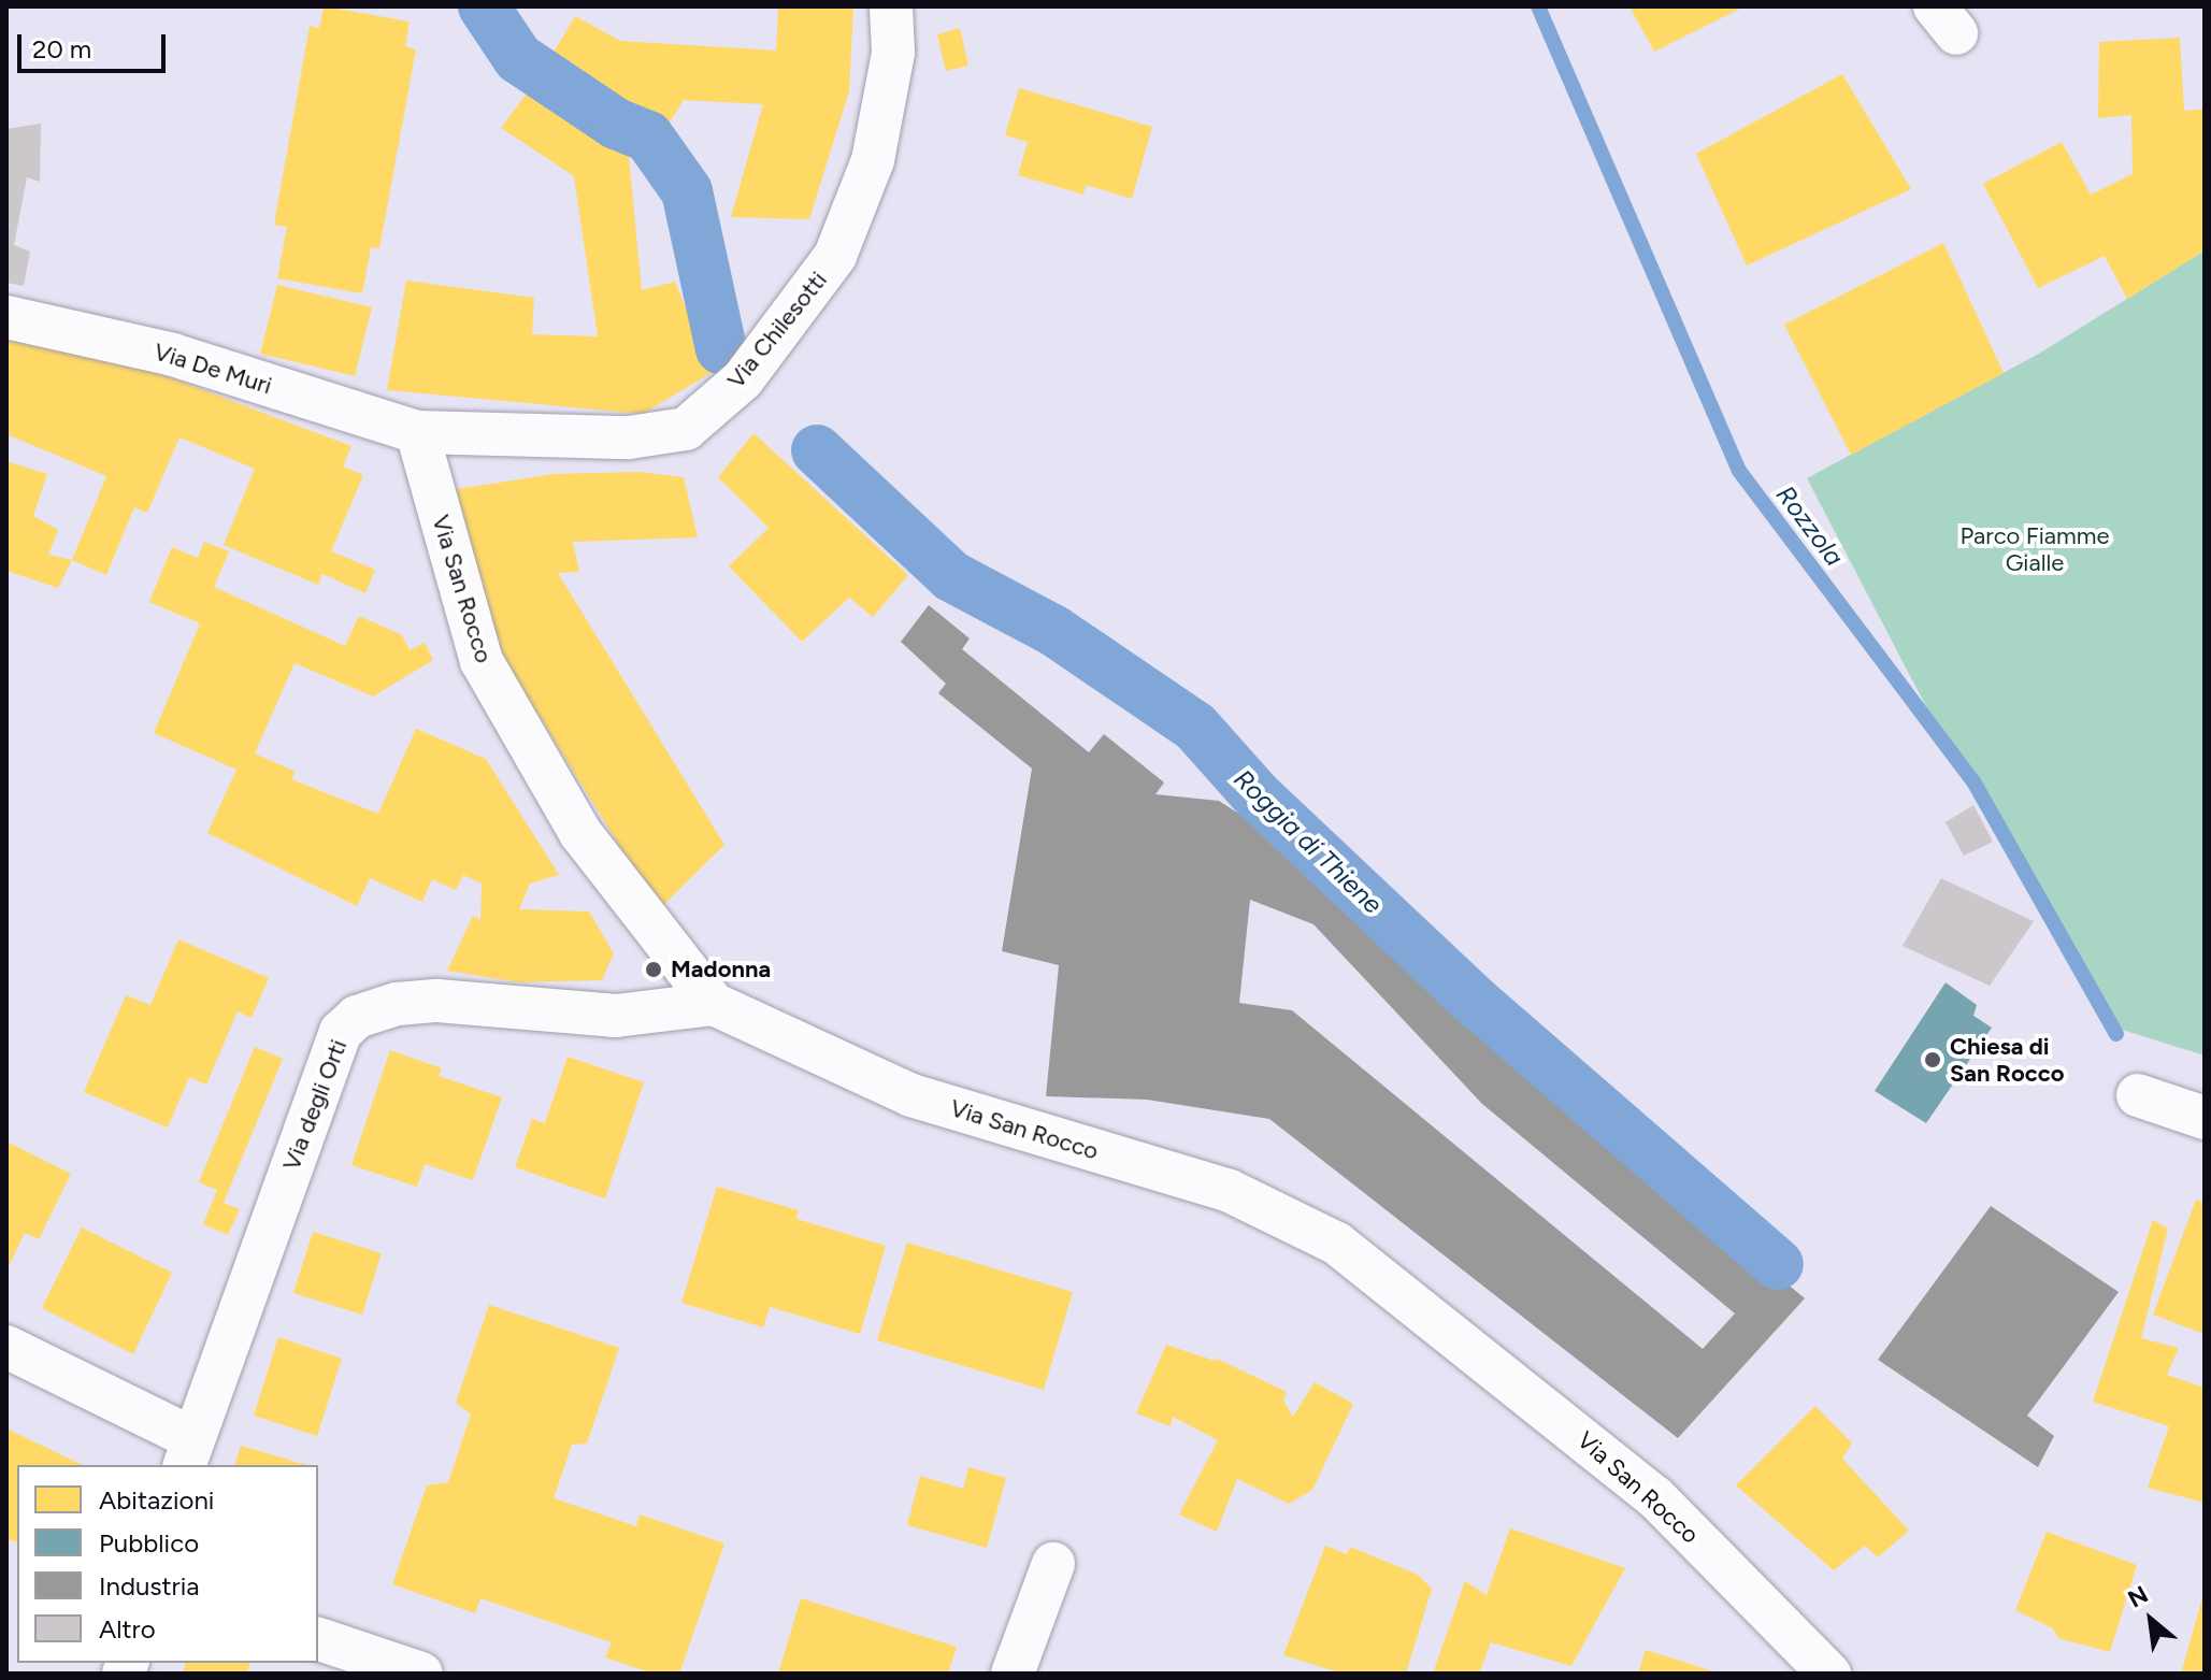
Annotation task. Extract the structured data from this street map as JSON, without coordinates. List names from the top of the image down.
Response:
{
  "streets": {
    "street": [
      "Via Chilesotti",
      "Via De Muri",
      "Via San Rocco",
      "Via degli Orti"
    ]
  },
  "crossings": [
    ["Via Chilesotti", "Via De Muri"],
    ["Via Chilesotti", "Via San Rocco"],
    ["Via De Muri", "Via San Rocco"],
    ["Via San Rocco", "Via degli Orti"]
  ],
  "water": ["Rozzola", "Roggia di Thiene"],
  "parks": ["Parco Fiamme Gialle"],
  "places": ["Madonna", "Chiesa di San Rocco"],
  "legend": [
    "Abitazioni",
    "Pubblico",
    "Industria",
    "Altro"
  ],
  "scale_bar": "20 m",
  "north": "top left"
}
